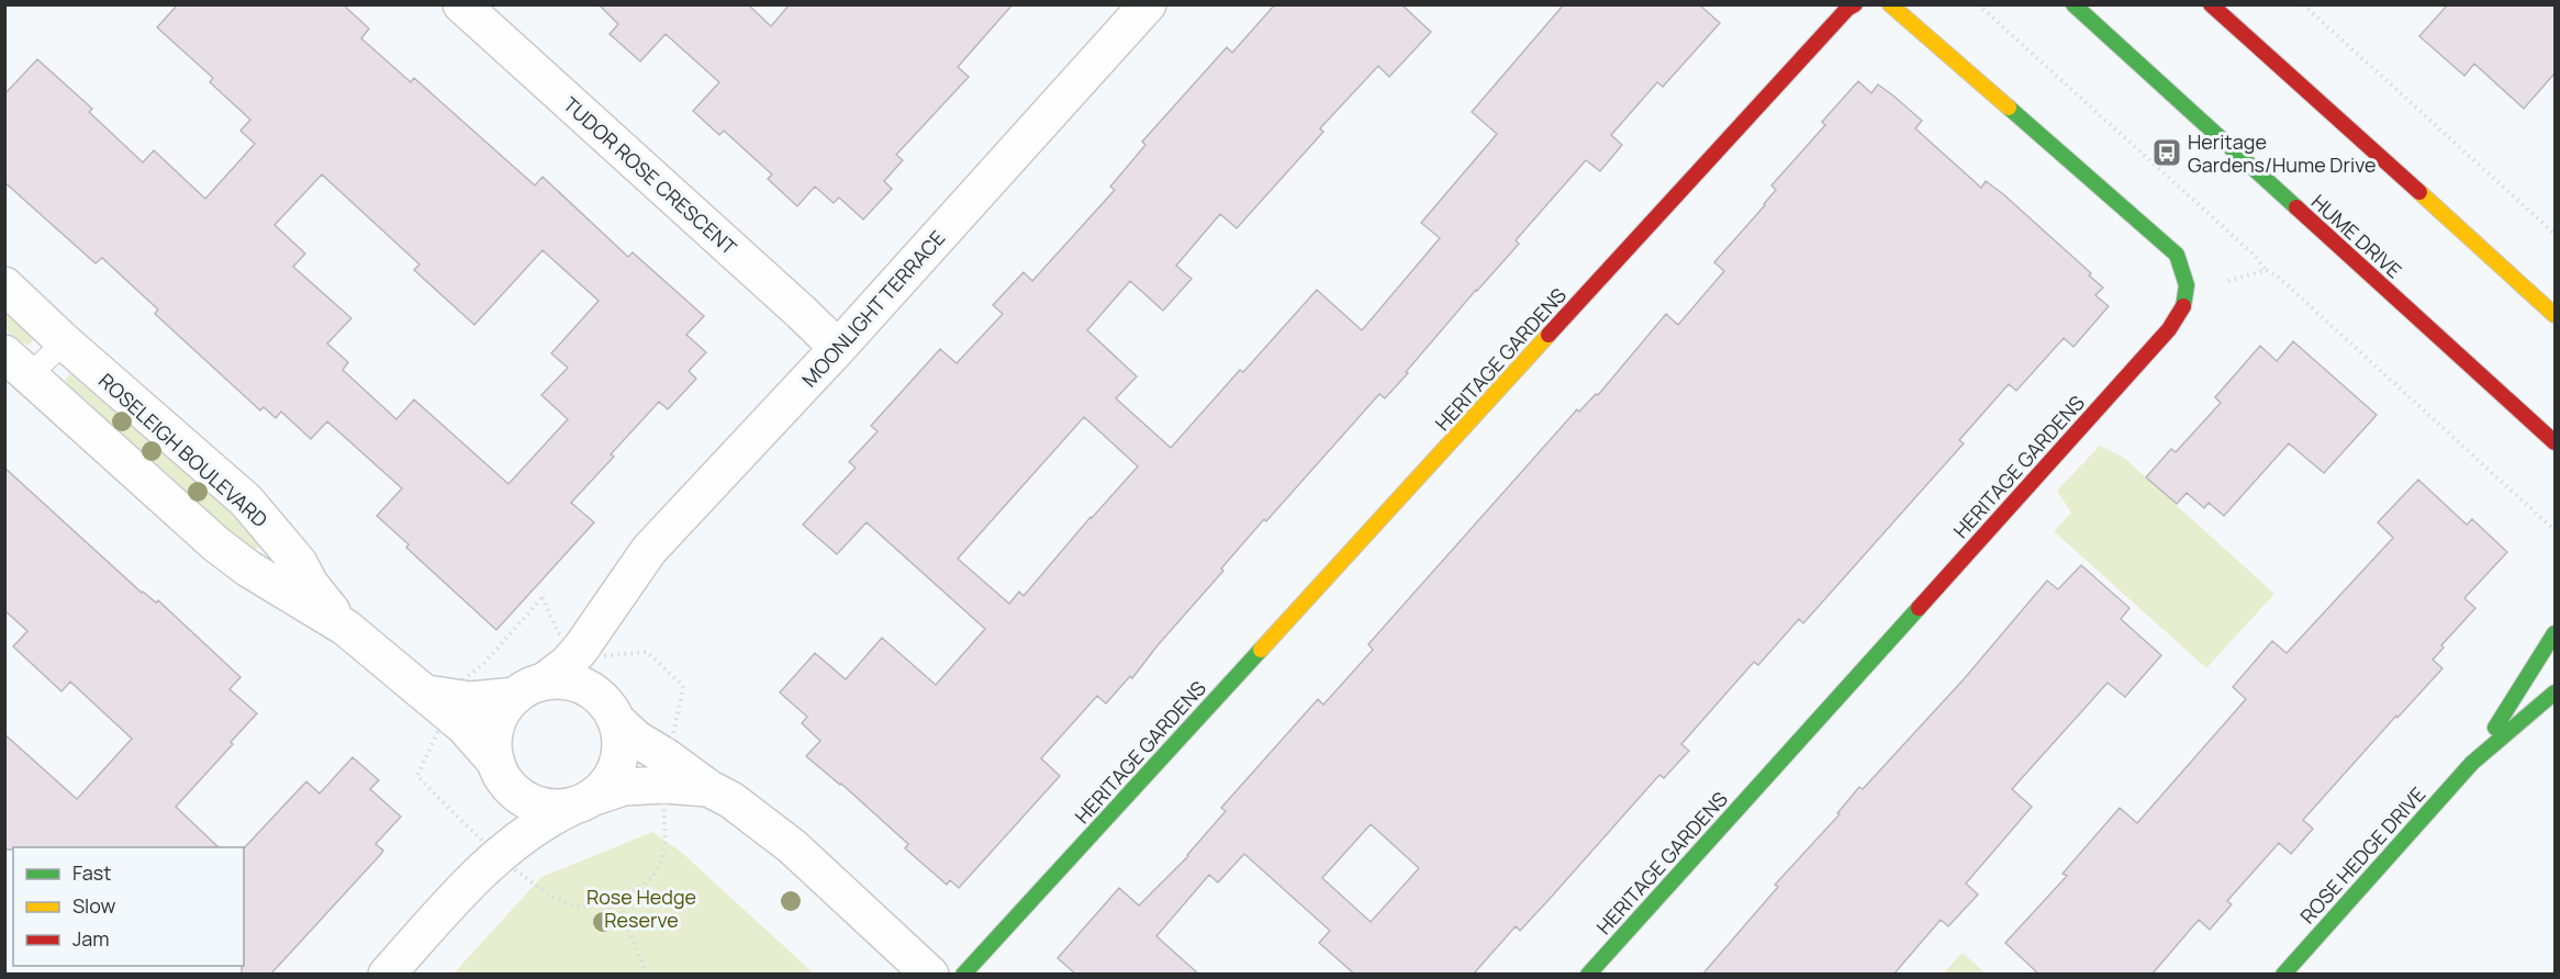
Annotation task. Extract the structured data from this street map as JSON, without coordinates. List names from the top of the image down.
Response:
{
  "streets": {
    "street": [
      "TUDOR ROSE CRESCENT",
      "HUME DRIVE",
      "MOONLIGHT TERRACE",
      "HERITAGE GARDENS",
      "ROSELEIGH BOULEVARD",
      "ROSE HEDGE DRIVE"
    ]
  },
  "crossings": [
    ["TUDOR ROSE CRESCENT", "MOONLIGHT TERRACE"],
    ["MOONLIGHT TERRACE", "ROSELEIGH BOULEVARD"]
  ],
  "parks": ["Rose Hedge Reserve"],
  "places": {
    "bus stop": ["Heritage Gardens/Hume Drive"]
  },
  "legend": ["Fast", "Slow", "Jam"]
}
